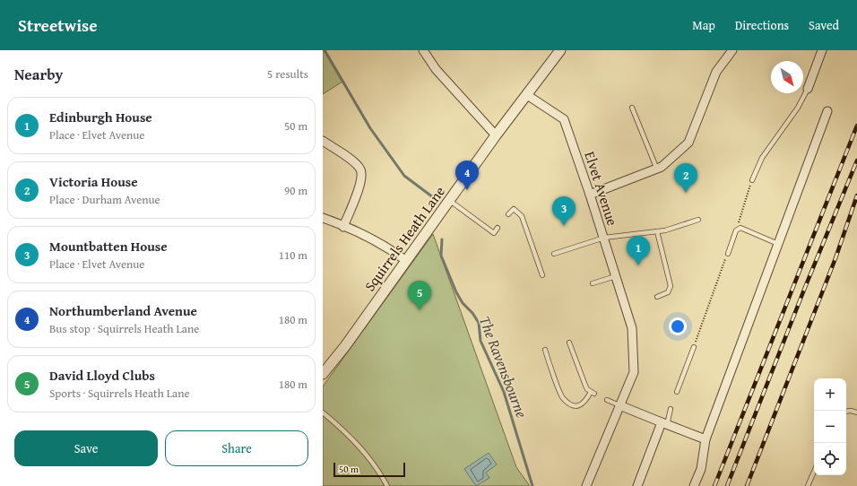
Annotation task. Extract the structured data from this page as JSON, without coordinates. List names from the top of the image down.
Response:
{
  "streets": {
    "street": ["Elvet Avenue", "Squirrels Heath Lane"]
  },
  "crossings": [
    ["Elvet Avenue", "Squirrels Heath Lane"]
  ],
  "water": ["The Ravensbourne"],
  "scale_bar": "50 m",
  "north": "bottom right",
  "page": {
    "header": "Streetwise",
    "nav": ["Map", "Directions", "Saved"],
    "heading": ["Nearby", "5 results"],
    "list": [
      {
        "mark": "1",
        "name": "Edinburgh House",
        "note": "Place · Elvet Avenue",
        "value": "50 m"
      },
      {
        "mark": "2",
        "name": "Victoria House",
        "note": "Place · Durham Avenue",
        "value": "90 m"
      },
      {
        "mark": "3",
        "name": "Mountbatten House",
        "note": "Place · Elvet Avenue",
        "value": "110 m"
      },
      {
        "mark": "4",
        "name": "Northumberland Avenue",
        "note": "Bus stop · Squirrels Heath Lane",
        "value": "180 m"
      },
      {
        "mark": "5",
        "name": "David Lloyd Clubs",
        "note": "Sports · Squirrels Heath Lane",
        "value": "180 m"
      }
    ],
    "pins": [
      "4",
      "2",
      "3",
      "1",
      "5"
    ],
    "map_buttons": ["+", "−"],
    "buttons": ["Save", "Share"],
    "scale": "50 m"
  }
}
